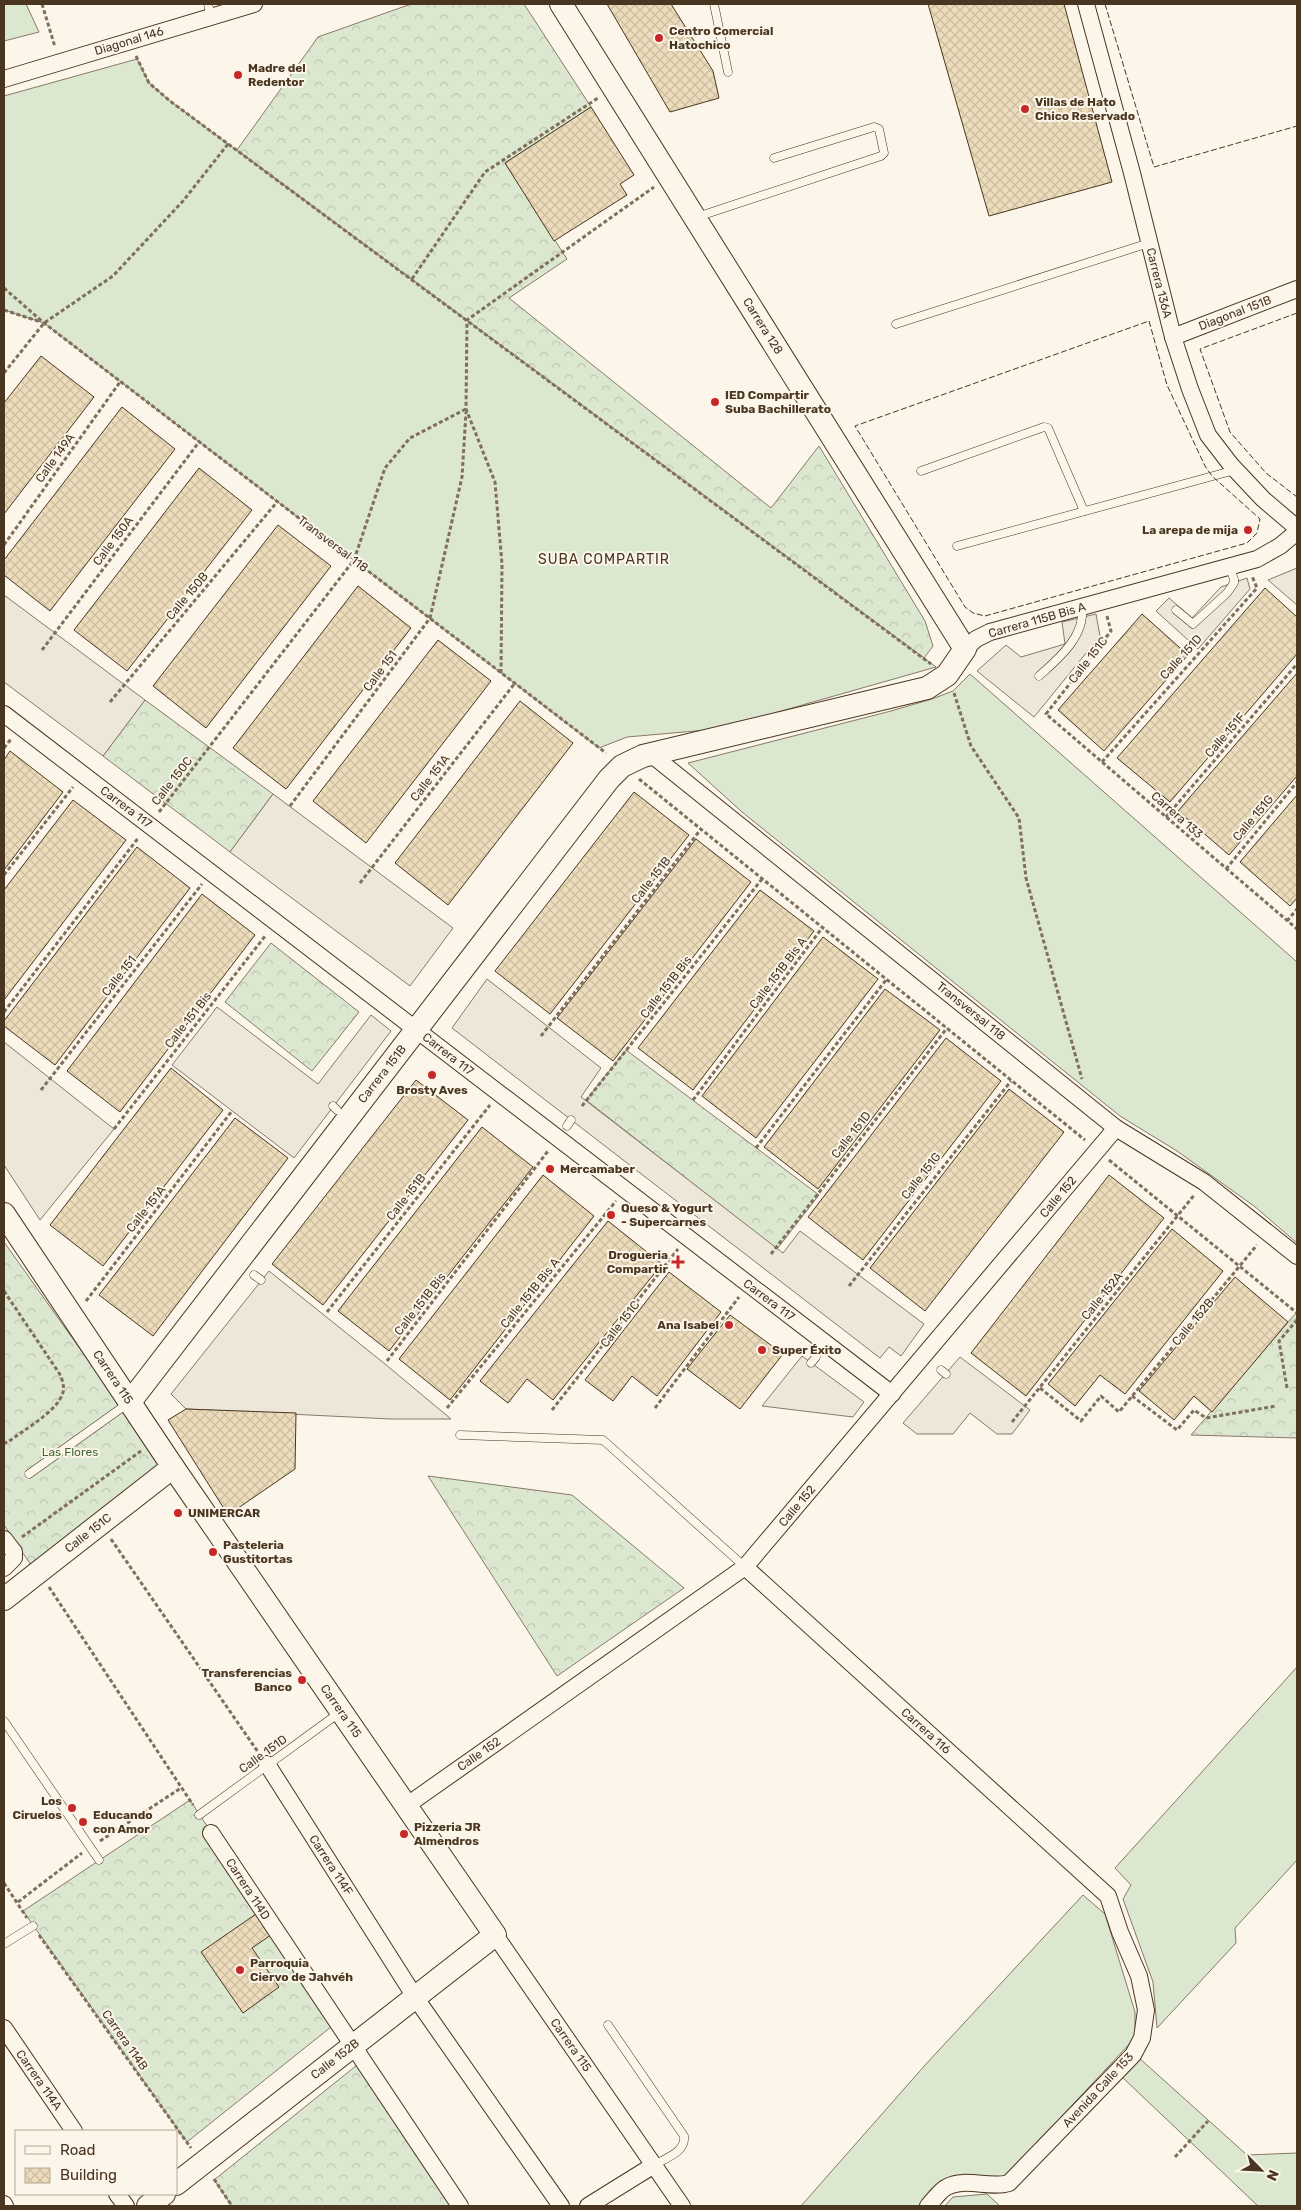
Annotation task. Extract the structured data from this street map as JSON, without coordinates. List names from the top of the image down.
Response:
{
  "streets": {
    "street": [
      "Diagonal 146",
      "Carrera 136A",
      "Diagonal 151B",
      "Carrera 128",
      "Transversal 118",
      "Carrera 115B Bis A",
      "Calle 151C",
      "Carrera 117",
      "Carrera 151B",
      "Calle 152",
      "Calle 152B",
      "Carrera 115",
      "Carrera 116",
      "Carrera 114F",
      "Carrera 114D",
      "Carrera 114A",
      "Avenida Calle 153"
    ],
    "lane": ["Calle 151D"],
    "path": [
      "Calle 149A",
      "Calle 150A",
      "Calle 150B",
      "Calle 151",
      "Calle 151F",
      "Calle 151A",
      "Calle 150C",
      "Carrera 133",
      "Calle 151G",
      "Calle 151B",
      "Calle 151B Bis A",
      "Calle 151B Bis",
      "Calle 151 Bis",
      "Calle 152A",
      "Carrera 114B"
    ]
  },
  "crossings": [
    ["Carrera 136A", "Diagonal 151B"],
    ["Carrera 128", "Carrera 115B Bis A"],
    ["Calle 149A", "Transversal 118"],
    ["Calle 150A", "Transversal 118"],
    ["Transversal 118", "Calle 150B"],
    ["Transversal 118", "Carrera 115B Bis A"],
    ["Transversal 118", "Calle 151D"],
    ["Transversal 118", "Calle 151"],
    ["Transversal 118", "Calle 151A"],
    ["Transversal 118", "Calle 150C"],
    ["Transversal 118", "Calle 151G"],
    ["Transversal 118", "Calle 151B"],
    ["Transversal 118", "Calle 151B Bis A"],
    ["Transversal 118", "Calle 151B Bis"],
    ["Transversal 118", "Carrera 151B"],
    ["Transversal 118", "Calle 152"],
    ["Transversal 118", "Calle 152A"],
    ["Transversal 118", "Calle 152B"],
    ["Carrera 115B Bis A", "Calle 151D"],
    ["Carrera 115B Bis A", "Calle 151C"],
    ["Carrera 115B Bis A", "Carrera 151B"],
    ["Calle 151D", "Carrera 133"],
    ["Calle 151D", "Carrera 115"],
    ["Calle 151D", "Carrera 114F"],
    ["Calle 151C", "Carrera 117"],
    ["Calle 151C", "Carrera 133"],
    ["Calle 151C", "Carrera 115"],
    ["Calle 151", "Carrera 117"],
    ["Calle 151F", "Carrera 133"],
    ["Calle 151A", "Carrera 115"],
    ["Calle 150C", "Carrera 117"],
    ["Carrera 117", "Calle 151B"],
    ["Carrera 117", "Calle 151B Bis A"],
    ["Carrera 117", "Calle 151B Bis"],
    ["Carrera 117", "Calle 151 Bis"],
    ["Carrera 117", "Carrera 151B"],
    ["Carrera 117", "Calle 152"],
    ["Carrera 133", "Calle 151G"],
    ["Carrera 151B", "Carrera 115"],
    ["Calle 152", "Carrera 115"],
    ["Calle 152", "Carrera 116"],
    ["Calle 152A", "Calle 152B"],
    ["Calle 152B", "Carrera 115"],
    ["Calle 152B", "Carrera 114F"],
    ["Calle 152B", "Carrera 114D"],
    ["Calle 152B", "Carrera 114B"],
    ["Carrera 116", "Avenida Calle 153"]
  ],
  "districts": ["SUBA COMPARTIR"],
  "parks": ["Las Flores"],
  "places": {
    "other": [
      "Centro Comercial Hatochico",
      "Madre del Redentor",
      "Villas de Hato Chico Reservado",
      "IED Compartir Suba Bachillerato",
      "La arepa de mija",
      "Brosty Aves",
      "Mercamaber",
      "Queso & Yogurt - Supercarnes",
      "Ana Isabel",
      "Super Éxito",
      "UNIMERCAR",
      "Pasteleria Gustitortas",
      "Transferencias Banco",
      "Los Ciruelos",
      "Educando con Amor",
      "Pizzeria JR Almendros",
      "Parroquia Ciervo de Jahvéh"
    ],
    "health": ["Drogueria Compartir"]
  },
  "legend": ["Road", "Building"],
  "north": "bottom right"
}
